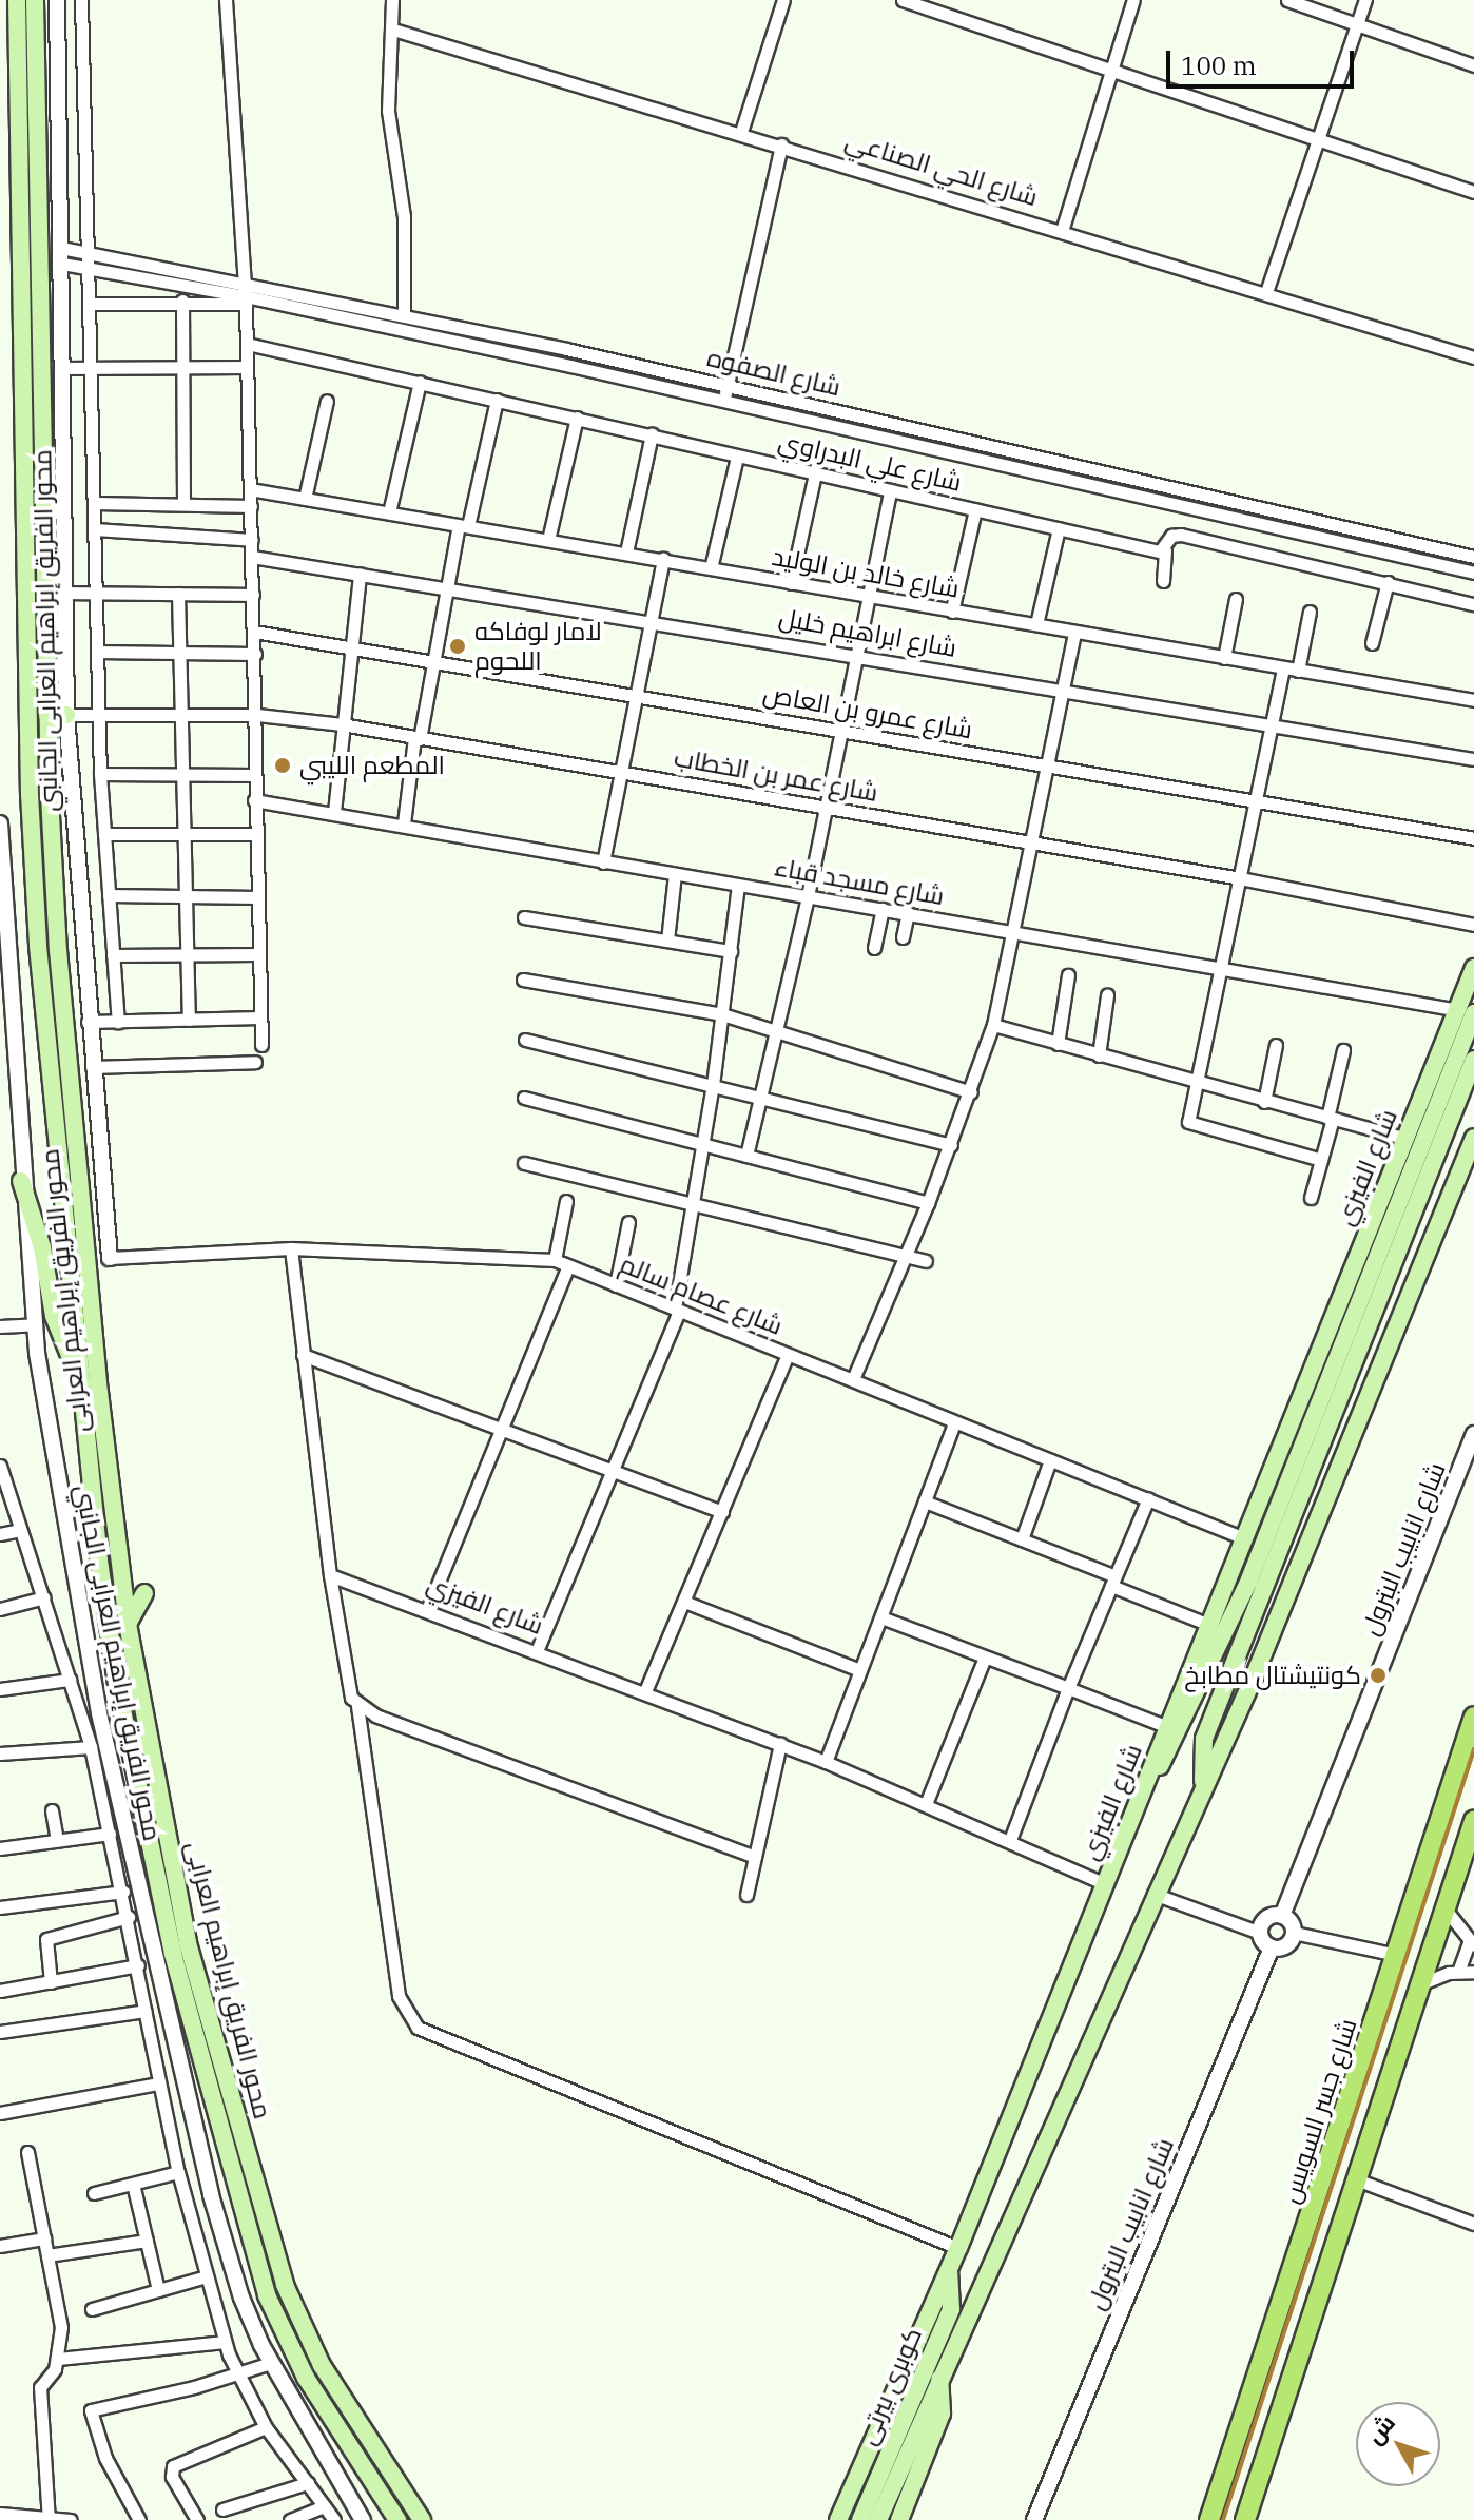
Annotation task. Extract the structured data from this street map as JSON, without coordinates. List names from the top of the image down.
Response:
{
  "streets": {
    "main road": [
      "شارع الفيزي",
      "محور الفريق إبراهيم العرابى",
      "شارع جسر السويس",
      "كوبرى بيرتى"
    ],
    "street": [
      "شارع الحي الصناعي",
      "شارع الصفوه",
      "شارع علي البدراوي",
      "شارع خالد بن الوليد",
      "محور الفريق إبراهيم العرابى الجانبي",
      "شارع ابراهيم خليل",
      "شارع عمرو بن العاص",
      "شارع عمر بن الخطاب",
      "شارع مسجد قباء",
      "شارع عصام سالم",
      "شارع انابيب البترول"
    ]
  },
  "crossings": [
    ["شارع الصفوه", "محور الفريق إبراهيم العرابى الجانبي"],
    ["محور الفريق إبراهيم العرابى الجانبي", "شارع عمر بن الخطاب"],
    ["محور الفريق إبراهيم العرابى الجانبي", "محور الفريق إبراهيم العرابى"],
    ["محور الفريق إبراهيم العرابى الجانبي", "شارع عصام سالم"],
    ["شارع عمر بن الخطاب", "محور الفريق إبراهيم العرابى"],
    ["شارع مسجد قباء", "شارع الفيزي"],
    ["شارع الفيزي", "شارع عصام سالم"]
  ],
  "places": ["لامار لوفاكه اللحوم", "المطعم الليبي", "كونتيشتال مطابخ"],
  "scale_bar": "100 m",
  "north": "top left"
}
